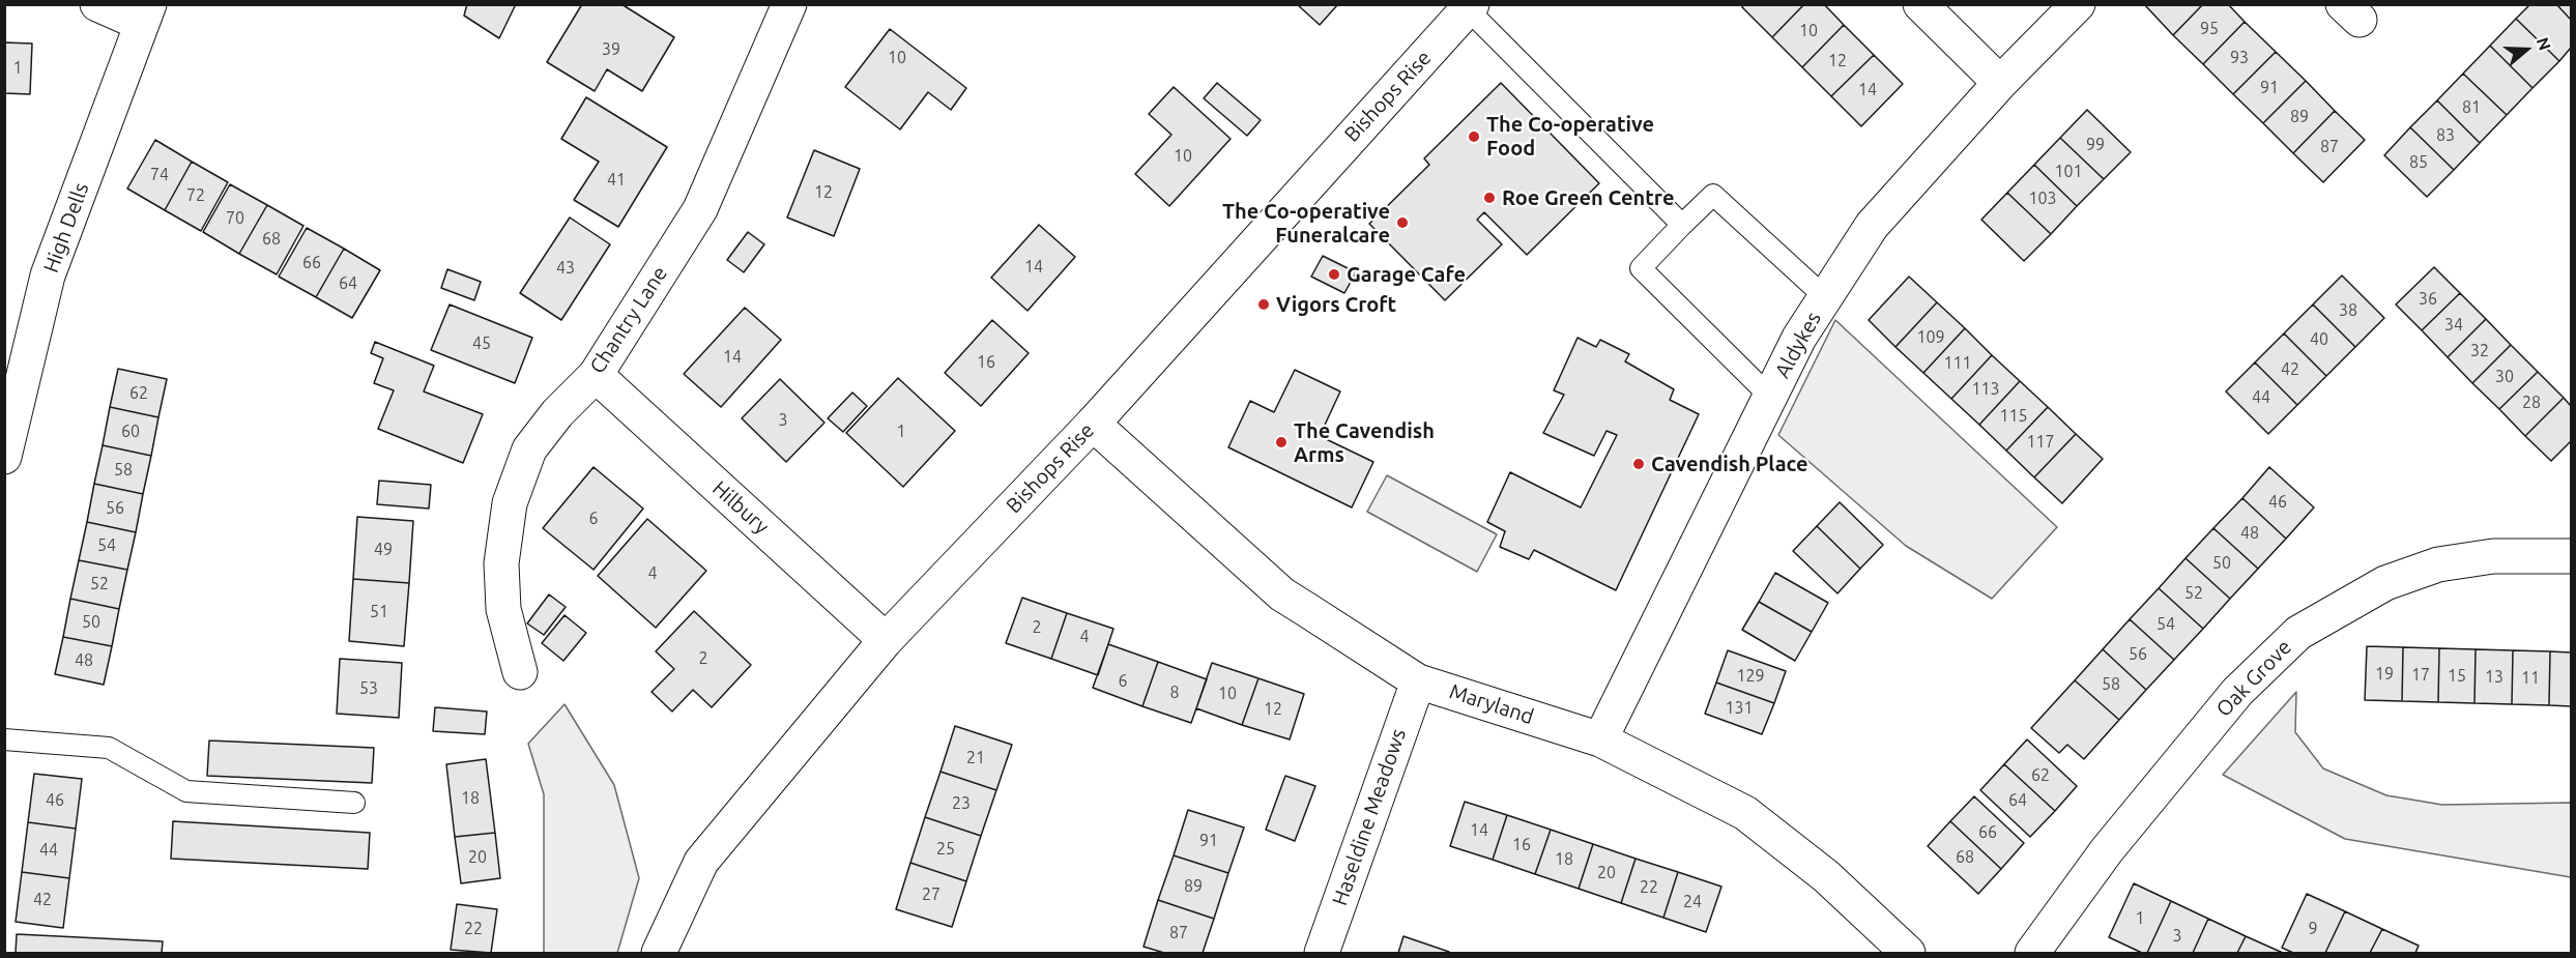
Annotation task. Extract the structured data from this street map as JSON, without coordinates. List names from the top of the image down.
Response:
{
  "streets": {
    "street": [
      "Bishops Rise",
      "High Dells",
      "Chantry Lane",
      "Aldykes",
      "Hilbury",
      "Oak Grove",
      "Maryland",
      "Haseldine Meadows"
    ]
  },
  "crossings": [
    ["Bishops Rise", "Hilbury"],
    ["Bishops Rise", "Maryland"],
    ["Chantry Lane", "Hilbury"],
    ["Aldykes", "Maryland"],
    ["Maryland", "Haseldine Meadows"]
  ],
  "places": [
    "The Co-operative Food",
    "Roe Green Centre",
    "The Co-operative Funeralcare",
    "Garage Cafe",
    "Vigors Croft",
    "The Cavendish Arms",
    "Cavendish Place"
  ],
  "house_numbers": [
    "95",
    "10",
    "39",
    "10",
    "93",
    "12",
    "1",
    "91",
    "14",
    "81",
    "89",
    "83",
    "99",
    "87",
    "10",
    "85",
    "101",
    "74",
    "41",
    "12",
    "72",
    "103",
    "70",
    "68",
    "66",
    "14",
    "43",
    "64",
    "36",
    "38",
    "34",
    "109",
    "40",
    "45",
    "32",
    "14",
    "16",
    "111",
    "42",
    "30",
    "113",
    "62",
    "44",
    "28",
    "115",
    "3",
    "60",
    "1",
    "117",
    "58",
    "46",
    "56",
    "6",
    "48",
    "54",
    "49",
    "50",
    "4",
    "52",
    "52",
    "51",
    "50",
    "54",
    "2",
    "4",
    "56",
    "2",
    "48",
    "19",
    "17",
    "129",
    "15",
    "13",
    "11",
    "6",
    "58",
    "53",
    "8",
    "10",
    "131",
    "12",
    "21",
    "62",
    "18",
    "46",
    "64",
    "23",
    "14",
    "66",
    "91",
    "16",
    "25",
    "44",
    "20",
    "68",
    "18",
    "20",
    "89",
    "22",
    "27",
    "42",
    "24",
    "1",
    "22",
    "9",
    "87",
    "3"
  ],
  "north": "right"
}
